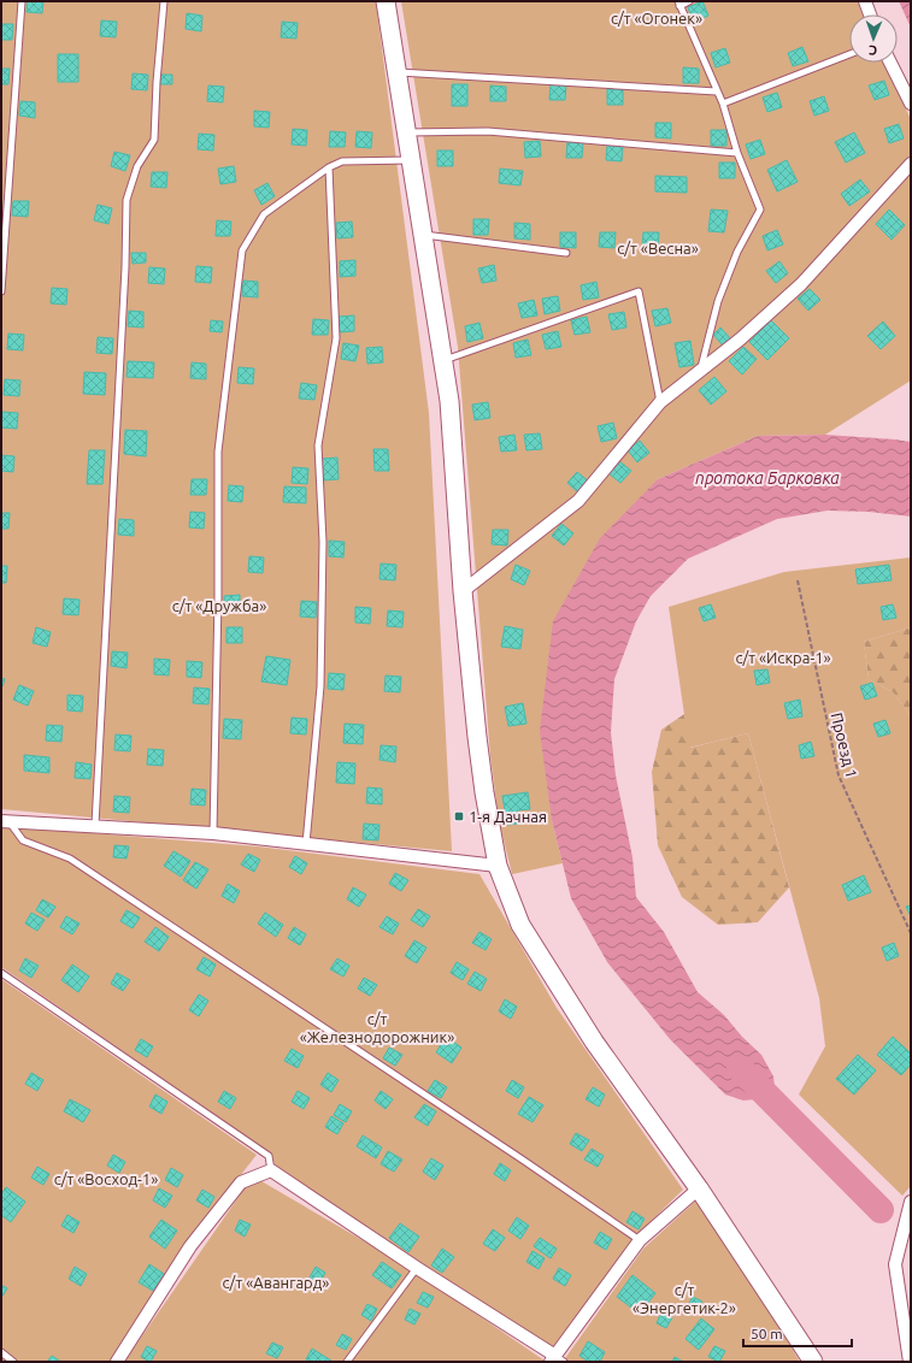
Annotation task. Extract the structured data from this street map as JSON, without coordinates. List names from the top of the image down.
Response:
{
  "streets": {
    "path": ["Проезд 1"]
  },
  "water": ["протока Барковка"],
  "parks": [
    "с/т «Огонек»",
    "с/т «Весна»",
    "с/т «Дружба»",
    "с/т «Искра-1»",
    "с/т «Железнодорожник»",
    "с/т «Восход-1»",
    "с/т «Авангард»",
    "с/т «Энергетик-2»"
  ],
  "places": {
    "transit": ["1-я Дачная"]
  },
  "scale_bar": "50 m",
  "north": "bottom"
}
